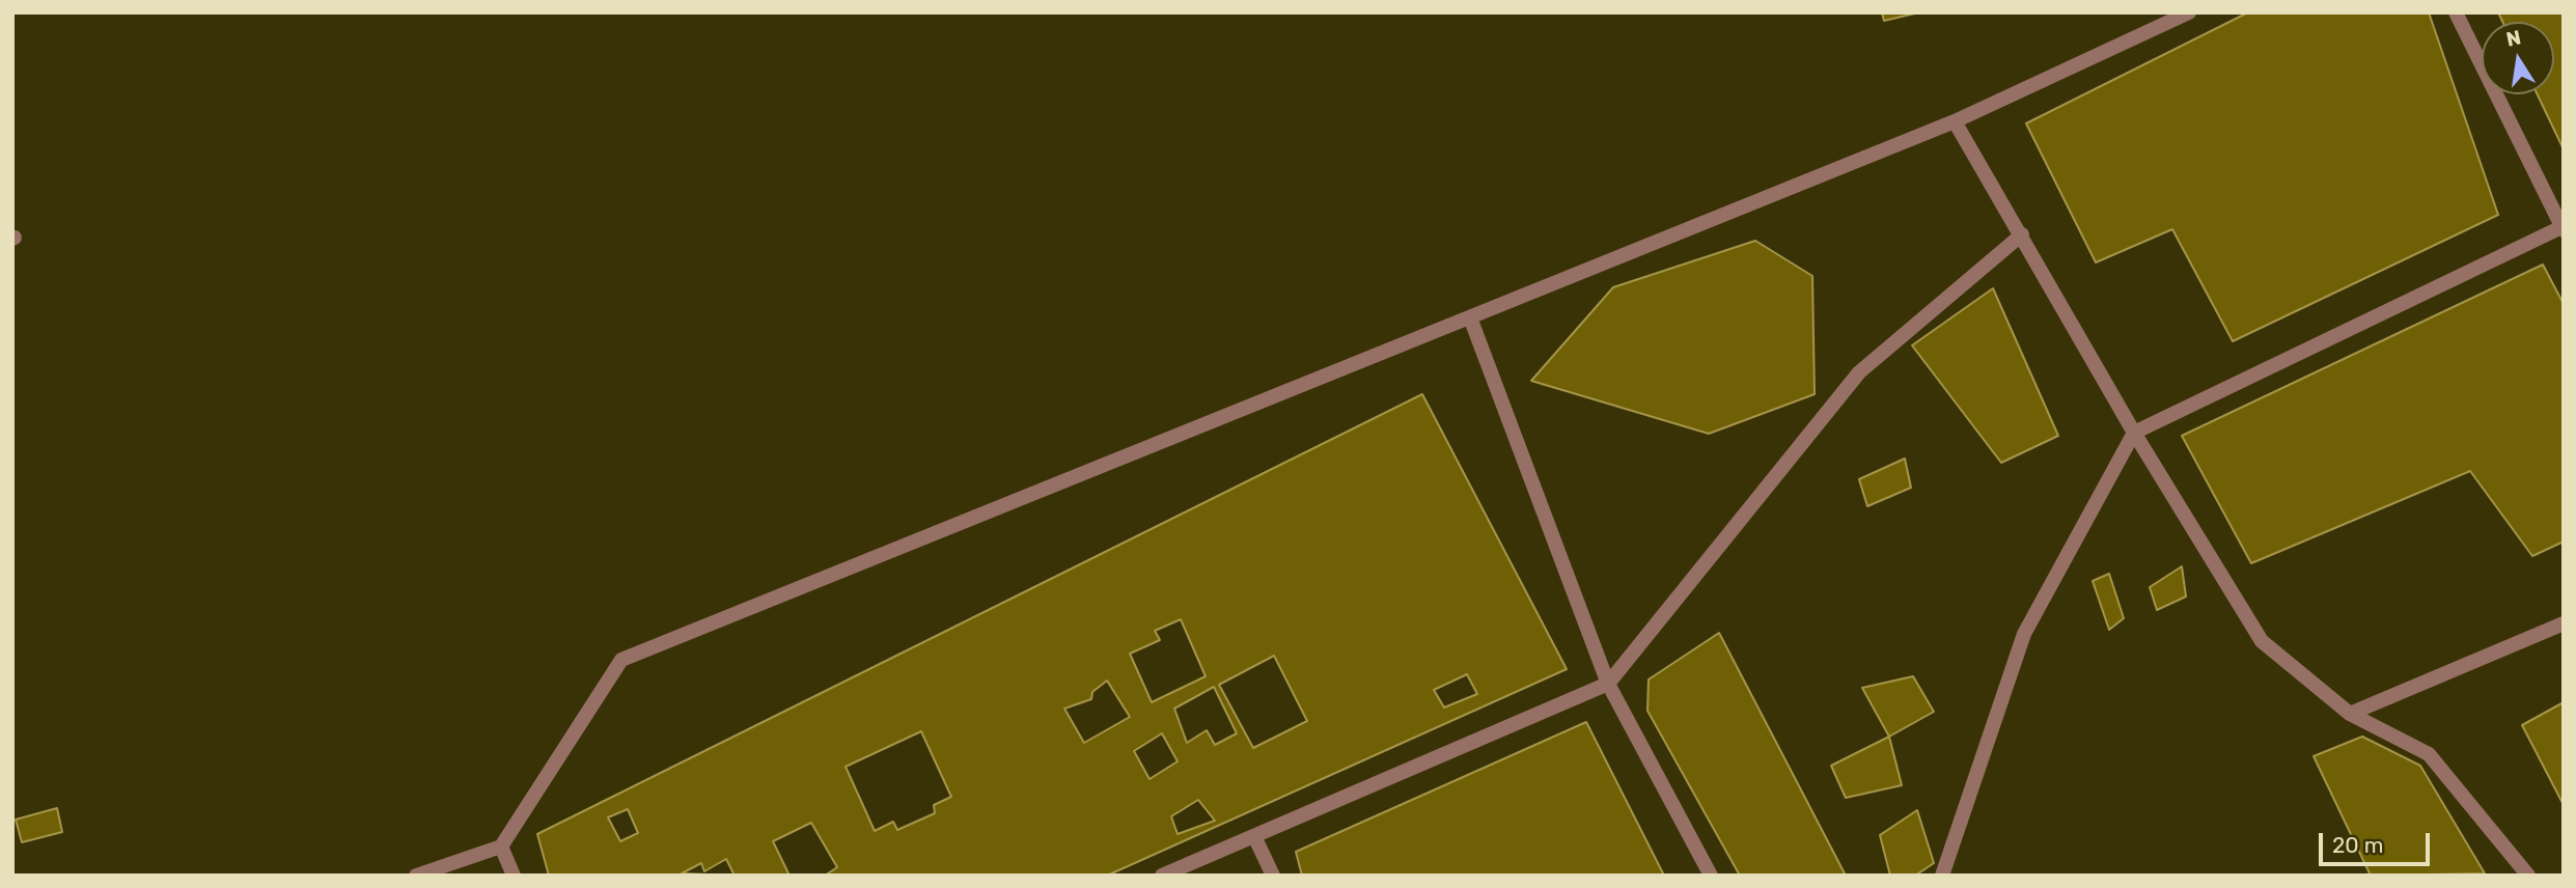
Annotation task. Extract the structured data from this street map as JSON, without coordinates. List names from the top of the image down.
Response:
{
  "scale_bar": "20 m",
  "north": "top"
}
